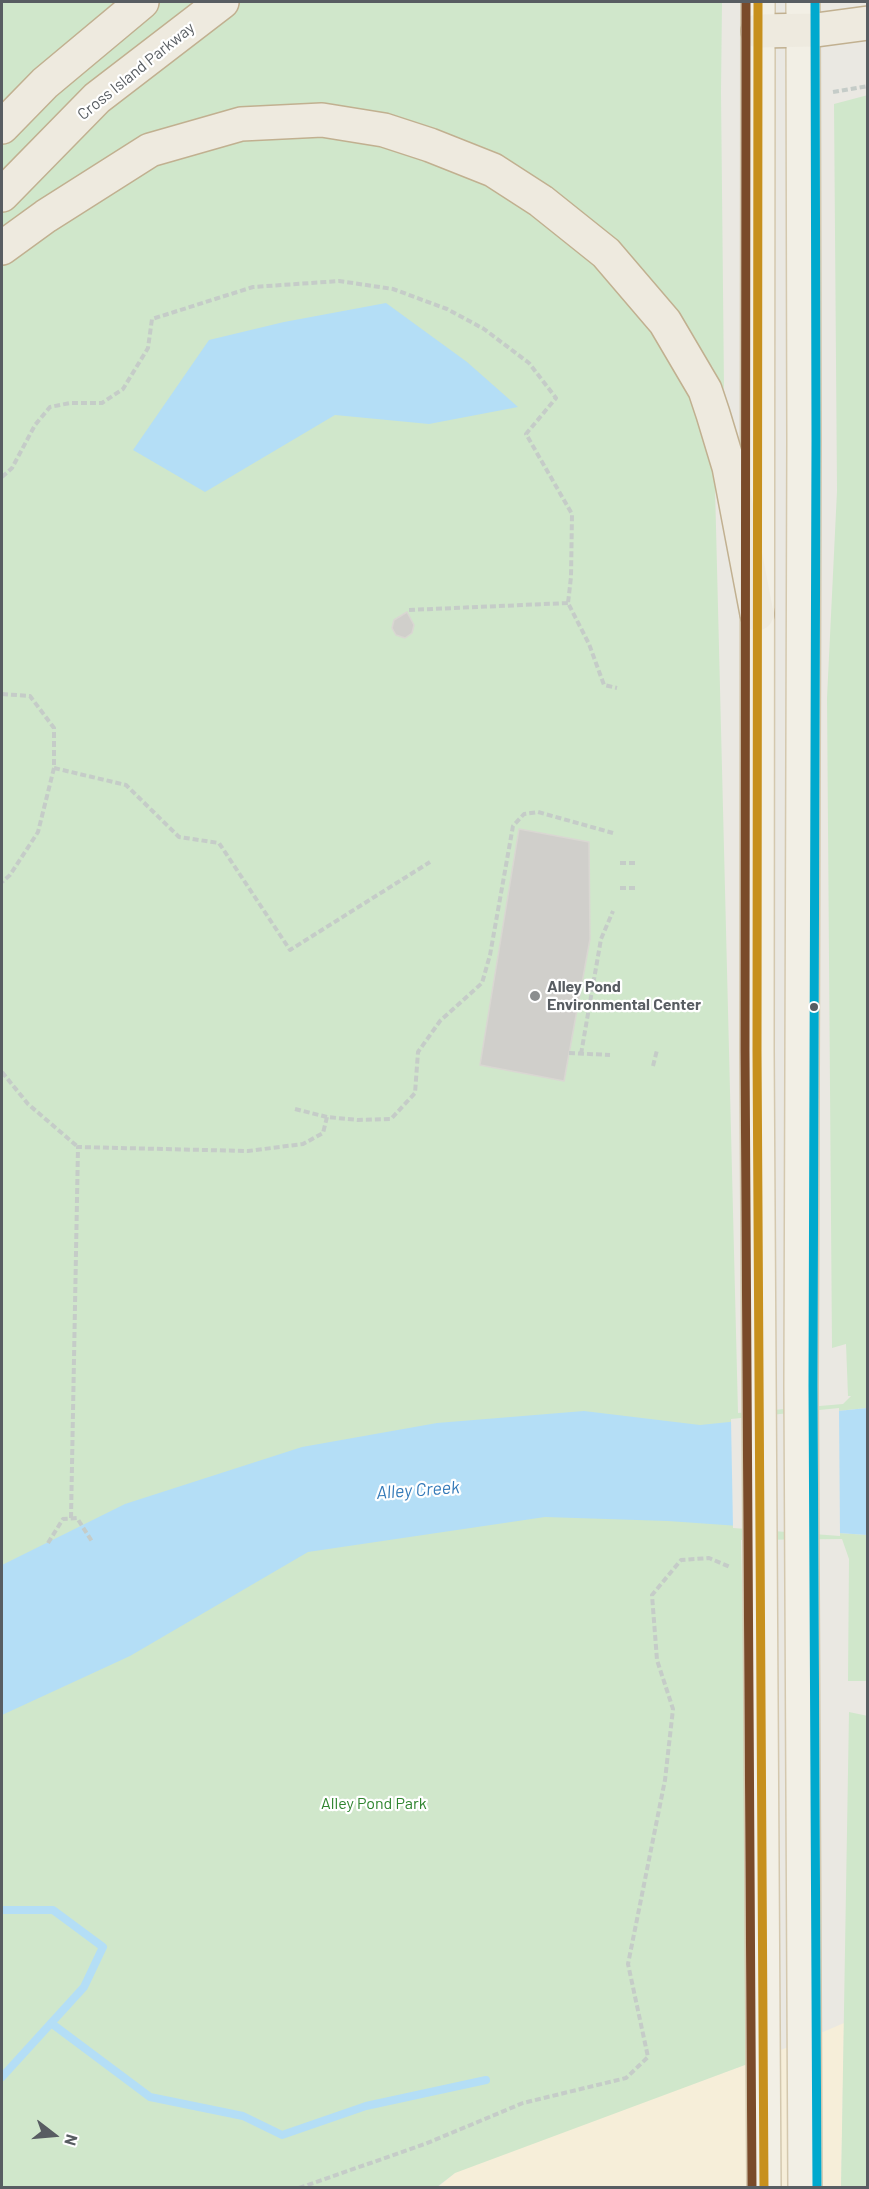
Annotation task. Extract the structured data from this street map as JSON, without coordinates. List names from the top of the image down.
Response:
{
  "streets": {
    "highway": ["Cross Island Parkway"]
  },
  "water": ["Alley Creek"],
  "parks": ["Alley Pond Park"],
  "places": ["Alley Pond Environmental Center"],
  "north": "right"
}
